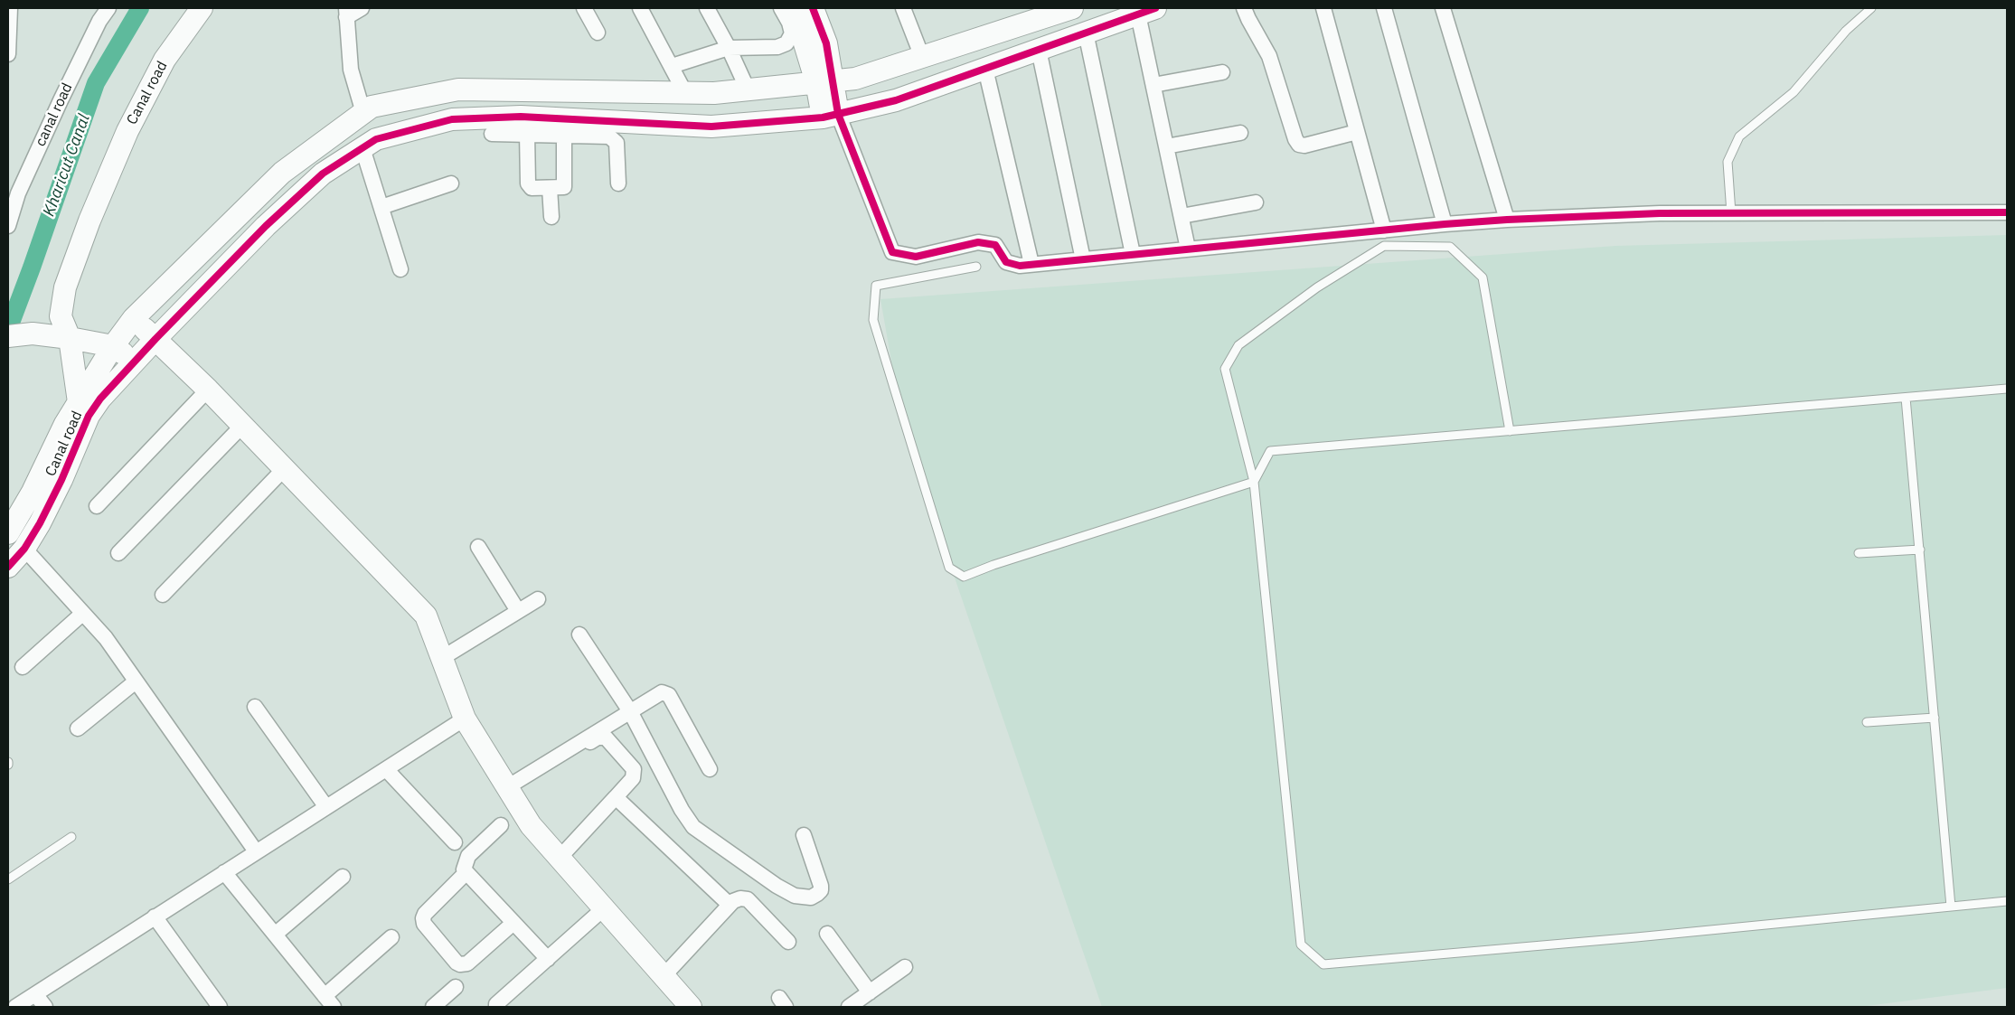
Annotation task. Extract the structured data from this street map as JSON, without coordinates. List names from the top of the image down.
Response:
{
  "streets": {
    "street": ["Canal road", "canal road"]
  },
  "water": ["Kharicut Canal"]
}
